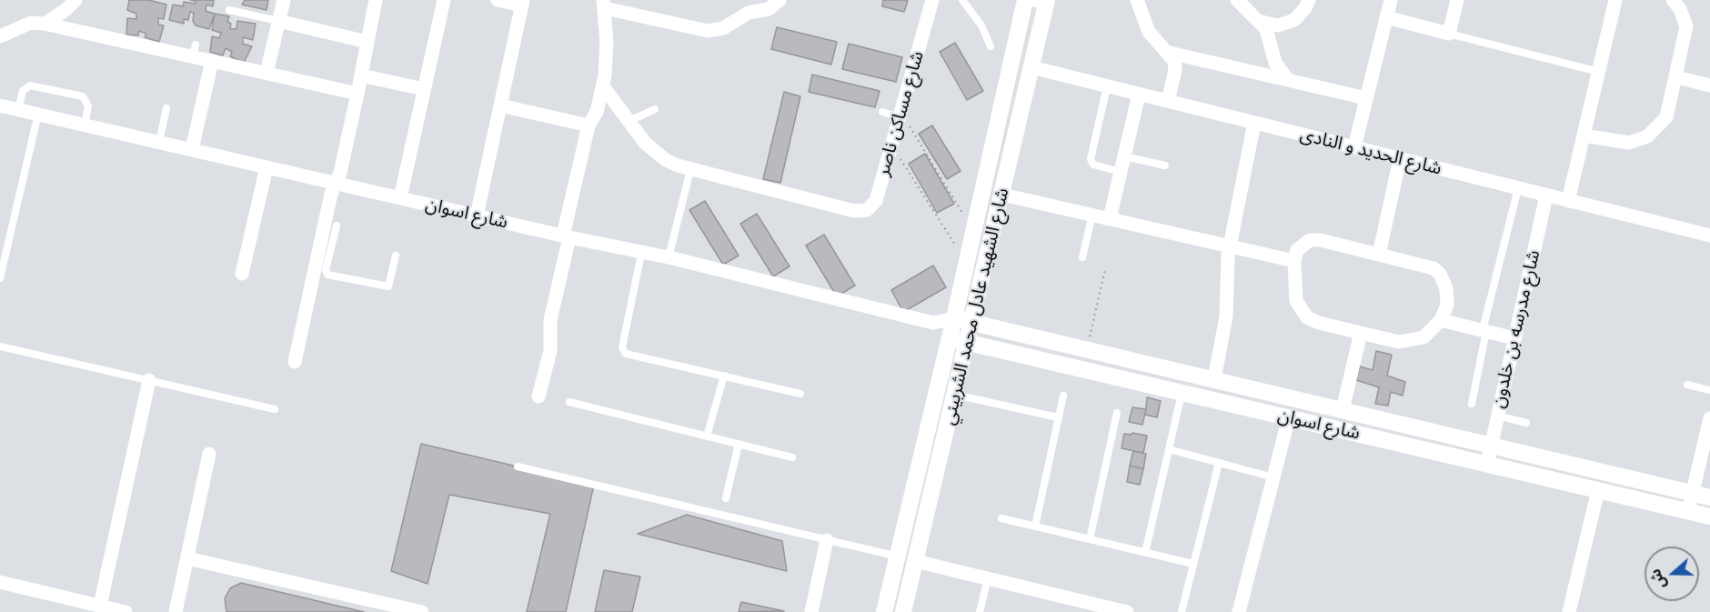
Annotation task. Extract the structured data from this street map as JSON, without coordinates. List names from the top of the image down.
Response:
{
  "streets": {
    "street": [
      "شارع مساكن ناصر",
      "شارع الحديد و النادى",
      "شارع اسوان",
      "شارع الشهيد عادل محمد الشربيني",
      "شارع مدرسه بن خلدون"
    ]
  },
  "crossings": [
    ["شارع الحديد و النادى", "شارع الشهيد عادل محمد الشربيني"],
    ["شارع الحديد و النادى", "شارع مدرسه بن خلدون"],
    ["شارع اسوان", "شارع الشهيد عادل محمد الشربيني"],
    ["شارع اسوان", "شارع مدرسه بن خلدون"]
  ],
  "north": "left"
}
